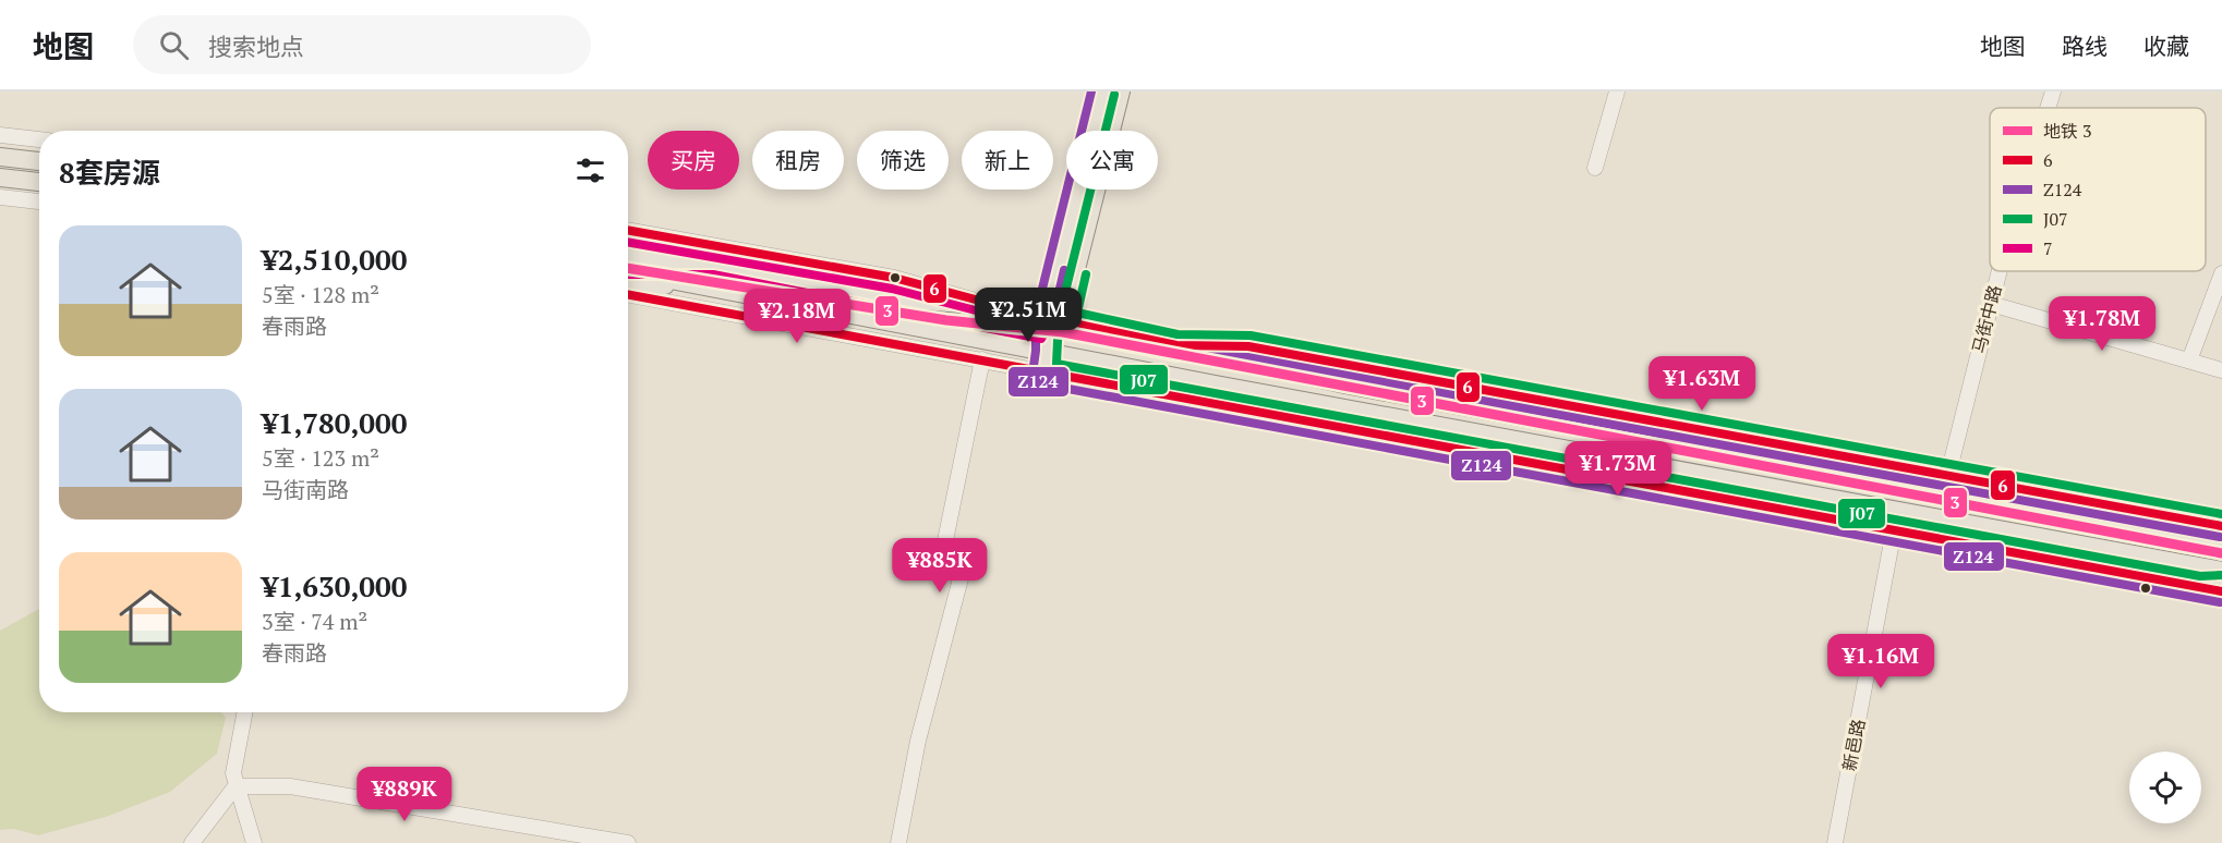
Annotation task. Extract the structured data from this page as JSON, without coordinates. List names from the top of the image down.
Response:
{
  "streets": {
    "street": ["马街中路", "新邑路"]
  },
  "lines": [
    "transit line Z124",
    "transit line J07",
    "transit line 6",
    "transit line 7",
    "metro line 3"
  ],
  "legend": [
    "地铁 3",
    "6",
    "Z124",
    "J07",
    "7"
  ],
  "page": {
    "header": "地图",
    "search": "搜索地点",
    "nav": ["地图", "路线", "收藏"],
    "chip": [
      "买房",
      "租房",
      "筛选",
      "新上",
      "公寓"
    ],
    "heading": "8套房源",
    "list": [
      {
        "name": "¥2,510,000",
        "note": "5室 · 128 m² · 春雨路"
      },
      {
        "name": "¥1,780,000",
        "note": "5室 · 123 m² · 马街南路"
      },
      {
        "name": "¥1,630,000",
        "note": "3室 · 74 m² · 春雨路"
      }
    ],
    "price": [
      "¥2.51M",
      "¥2.18M",
      "¥1.78M",
      "¥1.63M",
      "¥1.73M",
      "¥885K",
      "¥1.16M",
      "¥889K"
    ]
  }
}
